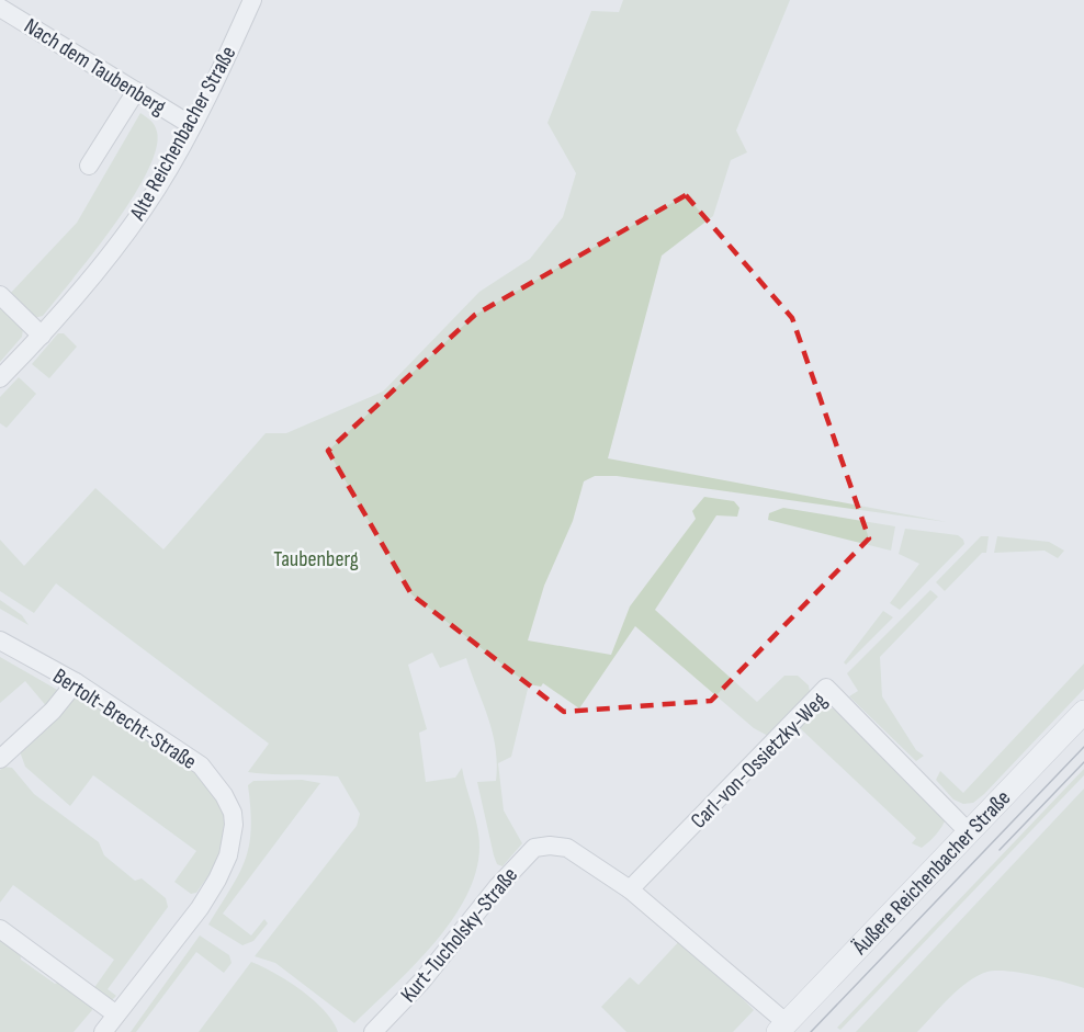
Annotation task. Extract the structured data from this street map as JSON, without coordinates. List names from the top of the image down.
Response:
{
  "streets": {
    "street": [
      "Nach dem Taubenberg",
      "Alte Reichenbacher Straße",
      "Bertolt-Brecht-Straße",
      "Carl-von-Ossietzky-Weg",
      "Äußere Reichenbacher Straße",
      "Kurt-Tucholsky-Straße"
    ]
  },
  "crossings": [
    ["Nach dem Taubenberg", "Alte Reichenbacher Straße"],
    ["Carl-von-Ossietzky-Weg", "Äußere Reichenbacher Straße"],
    ["Carl-von-Ossietzky-Weg", "Kurt-Tucholsky-Straße"]
  ],
  "parks": ["Taubenberg"]
}
